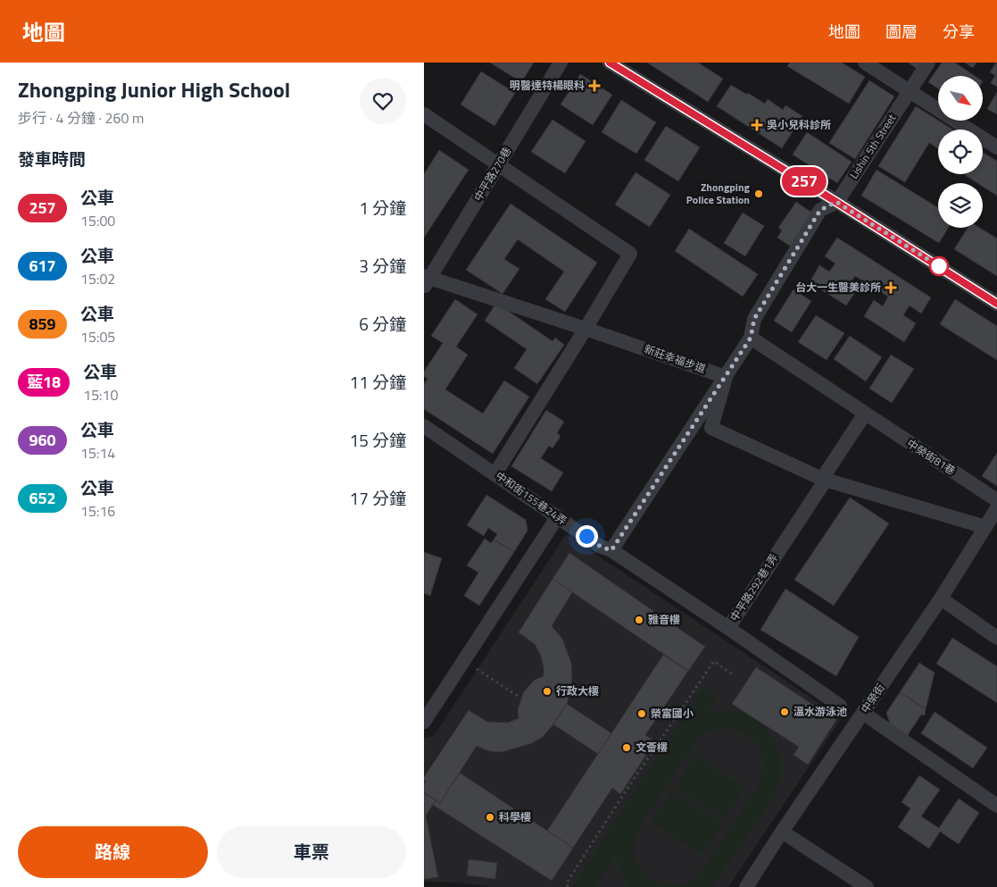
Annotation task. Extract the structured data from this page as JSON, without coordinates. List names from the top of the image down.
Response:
{
  "streets": {
    "street": [
      "Lishin 5th Street",
      "中平路270巷",
      "新莊幸福步道",
      "中榮街81巷",
      "中和街155巷24弄",
      "中平路292巷1弄",
      "中榮街"
    ]
  },
  "crossings": [
    ["中平路270巷", "新莊幸福步道"],
    ["中榮街81巷", "中平路292巷1弄"],
    ["中和街155巷24弄", "中平路292巷1弄"]
  ],
  "places": {
    "health": ["明醫達特楊眼科", "吳小兒科診所", "台大一生醫美診所"],
    "other": [
      "Zhongping Police Station",
      "雅音樓",
      "行政大樓",
      "溫水游泳池",
      "榮富國小",
      "文薈樓",
      "科學樓"
    ]
  },
  "lines": ["bus line 257"],
  "north": "bottom right",
  "page": {
    "header": "地圖",
    "nav": ["地圖", "圖層", "分享"],
    "heading": [
      ["Zhongping Junior High School", "步行 · 4 分鐘 · 260 m"],
      "發車時間"
    ],
    "on_map": "257",
    "list": [
      {
        "mark": "257",
        "name": "公車",
        "note": "15:00",
        "value": "1 分鐘"
      },
      {
        "mark": "617",
        "name": "公車",
        "note": "15:02",
        "value": "3 分鐘"
      },
      {
        "mark": "859",
        "name": "公車",
        "note": "15:05",
        "value": "6 分鐘"
      },
      {
        "mark": "藍18",
        "name": "公車",
        "note": "15:10",
        "value": "11 分鐘"
      },
      {
        "mark": "960",
        "name": "公車",
        "note": "15:14",
        "value": "15 分鐘"
      },
      {
        "mark": "652",
        "name": "公車",
        "note": "15:16",
        "value": "17 分鐘"
      }
    ],
    "buttons": ["路線", "車票"]
  }
}
